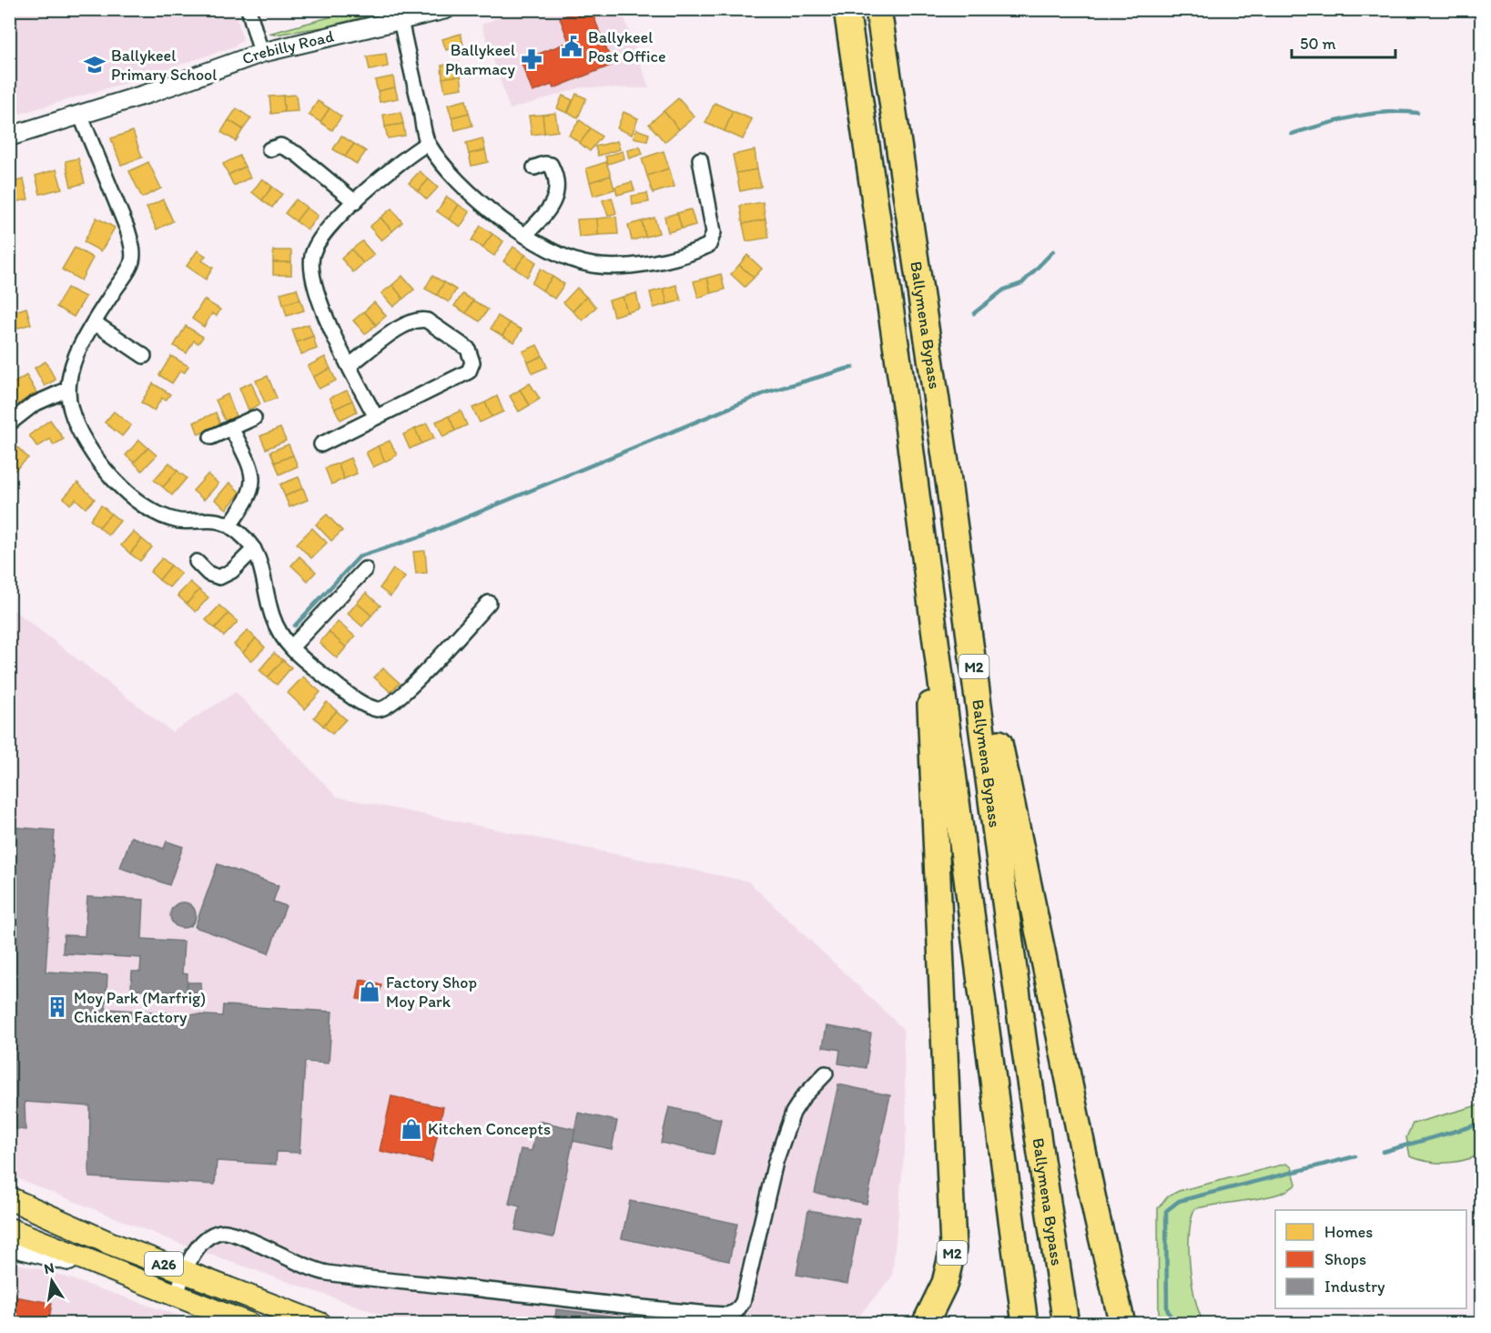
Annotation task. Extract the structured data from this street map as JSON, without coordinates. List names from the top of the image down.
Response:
{
  "streets": {
    "highway": ["Ballymena Bypass", "M2"],
    "main road": ["A26"],
    "street": ["Crebilly Road"]
  },
  "crossings": [
    ["Ballymena Bypass", "M2"]
  ],
  "places": {
    "public building": ["Ballykeel Post Office"],
    "pharmacy": ["Ballykeel Pharmacy"],
    "school or university": ["Ballykeel Primary School"],
    "shop": ["Factory Shop Moy Park", "Kitchen Concepts"],
    "building": ["Moy Park (Marfrig) Chicken Factory"]
  },
  "legend": ["Homes", "Shops", "Industry"],
  "scale_bar": "50 m",
  "north": "top"
}
